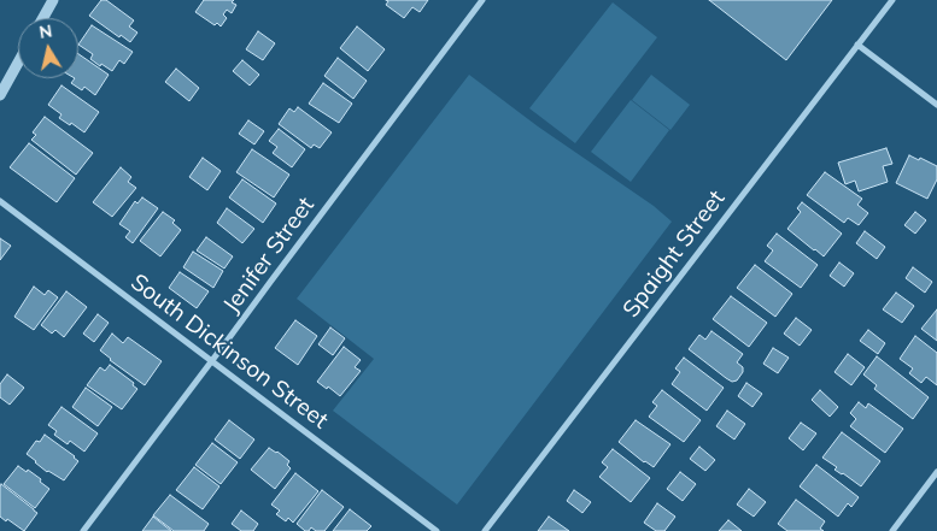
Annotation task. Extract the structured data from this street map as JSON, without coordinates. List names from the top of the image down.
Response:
{
  "streets": {
    "street": ["Spaight Street", "Jenifer Street", "South Dickinson Street"]
  },
  "crossings": [
    ["Jenifer Street", "South Dickinson Street"]
  ],
  "north": "top"
}
